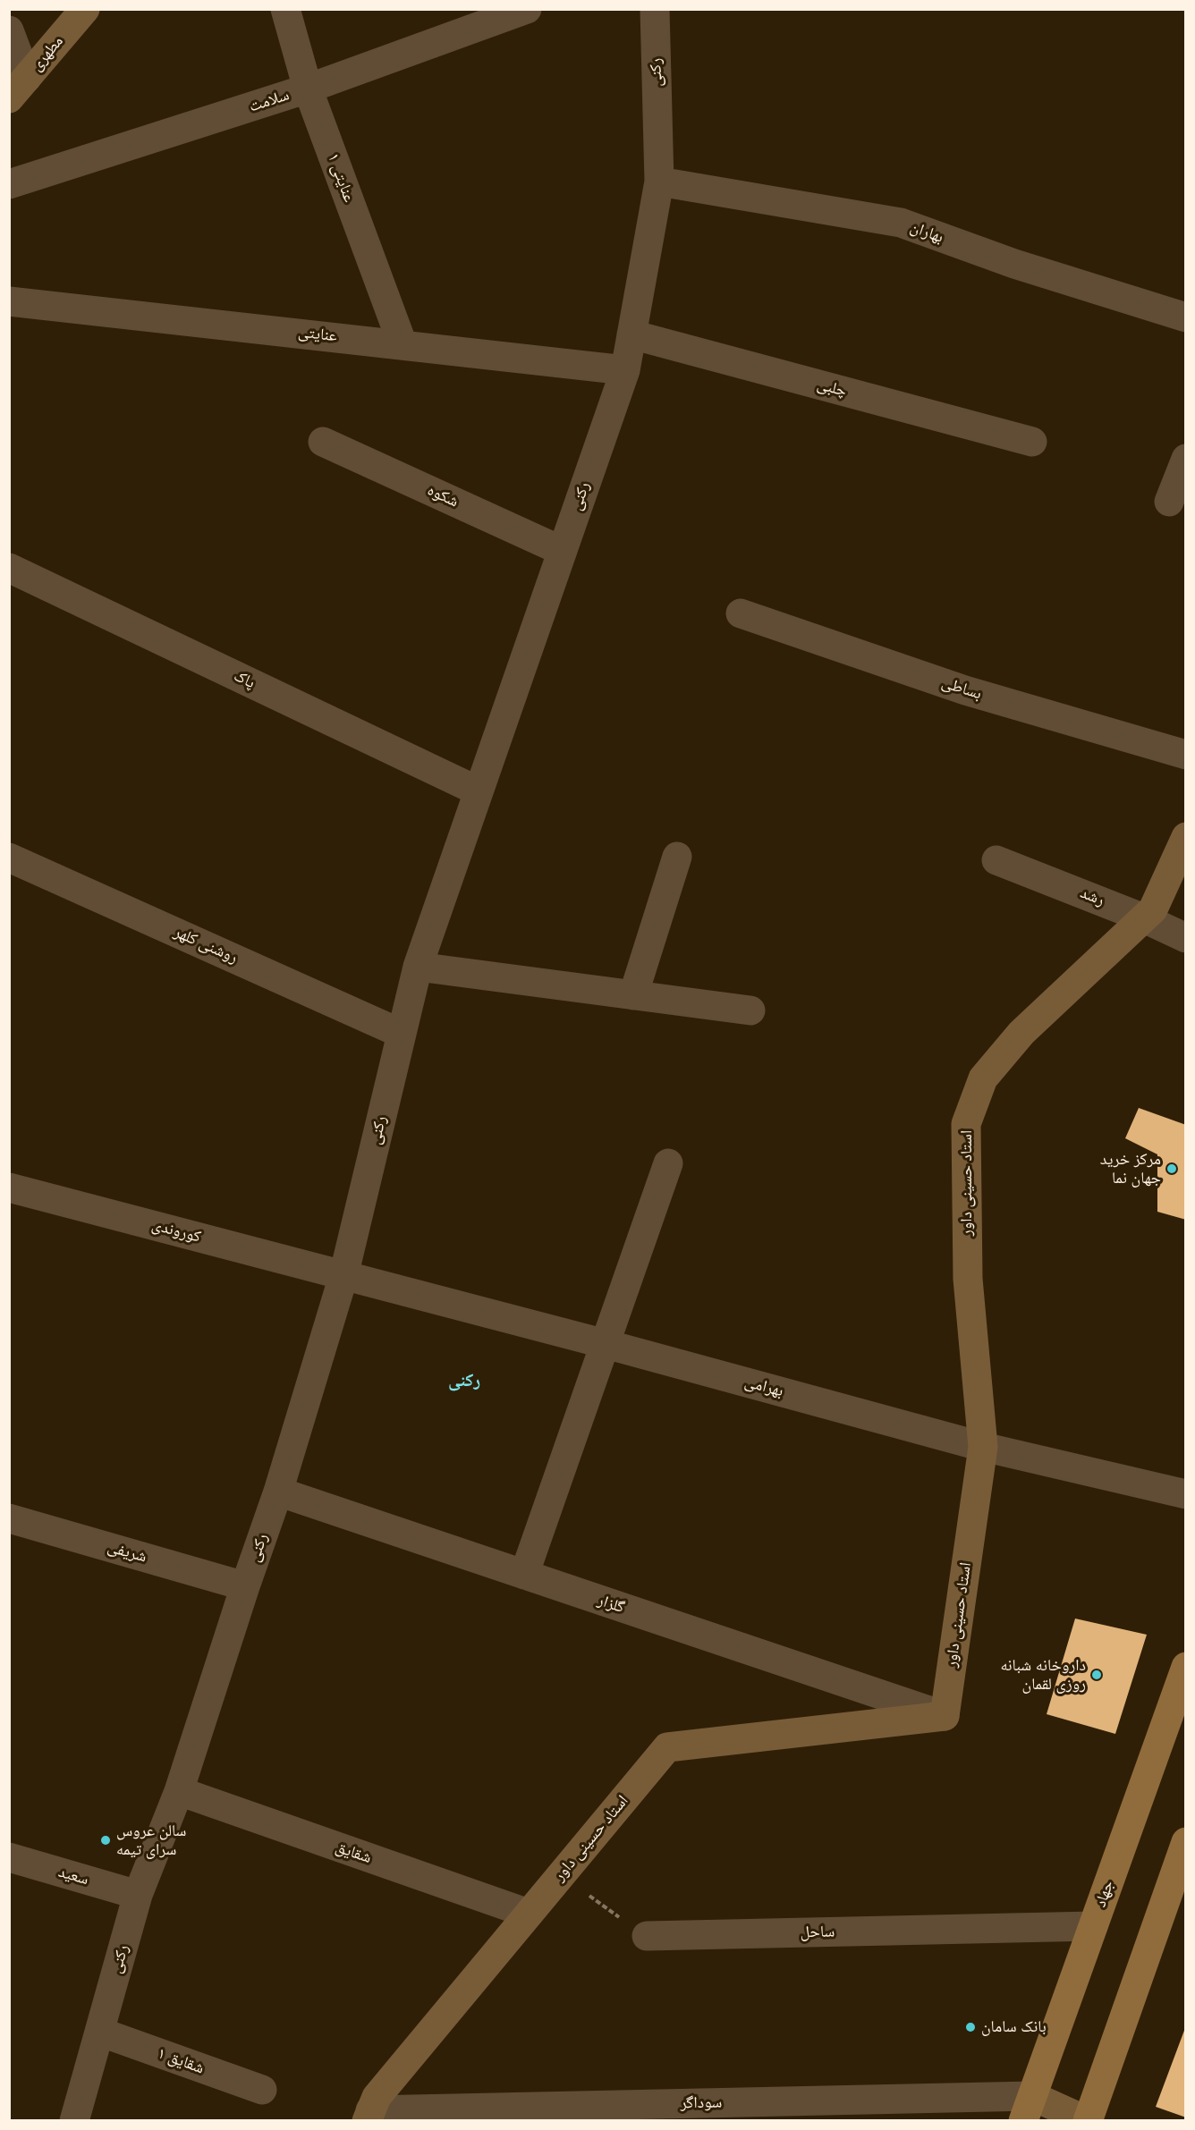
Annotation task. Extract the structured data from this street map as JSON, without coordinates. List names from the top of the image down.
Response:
{
  "streets": {
    "main road": ["جهاد"],
    "street": [
      "مطهری",
      "رکنی",
      "سلامت",
      "عنایتی ۱",
      "بهاران",
      "عنایتی",
      "چلبی",
      "شکوه",
      "پاک",
      "بساطی",
      "رشد",
      "روشنی کلهر",
      "استاد حسینی داور",
      "کوروندی",
      "بهرامی",
      "شریفی",
      "گلزار",
      "شقایق",
      "سعید",
      "ساحل",
      "شقایق ۱",
      "سوداگر"
    ]
  },
  "crossings": [
    ["رکنی", "بهاران"],
    ["رکنی", "عنایتی"],
    ["رکنی", "چلبی"],
    ["رکنی", "شکوه"],
    ["رکنی", "پاک"],
    ["رکنی", "روشنی کلهر"],
    ["رکنی", "کوروندی"],
    ["رکنی", "بهرامی"],
    ["رکنی", "شریفی"],
    ["رکنی", "گلزار"],
    ["رکنی", "شقایق"],
    ["رکنی", "سعید"],
    ["رکنی", "شقایق ۱"],
    ["سلامت", "عنایتی ۱"],
    ["عنایتی ۱", "عنایتی"],
    ["رشد", "استاد حسینی داور"],
    ["استاد حسینی داور", "بهرامی"],
    ["استاد حسینی داور", "گلزار"],
    ["استاد حسینی داور", "شقایق"],
    ["استاد حسینی داور", "سوداگر"],
    ["کوروندی", "بهرامی"],
    ["جهاد", "ساحل"],
    ["جهاد", "سوداگر"]
  ],
  "districts": ["رکنی"],
  "places": [
    "مرکز خرید جهان نما",
    "داروخانه شبانه روزی لقمان",
    "سالن عروس سرای تیمه",
    "بانک سامان"
  ]
}
